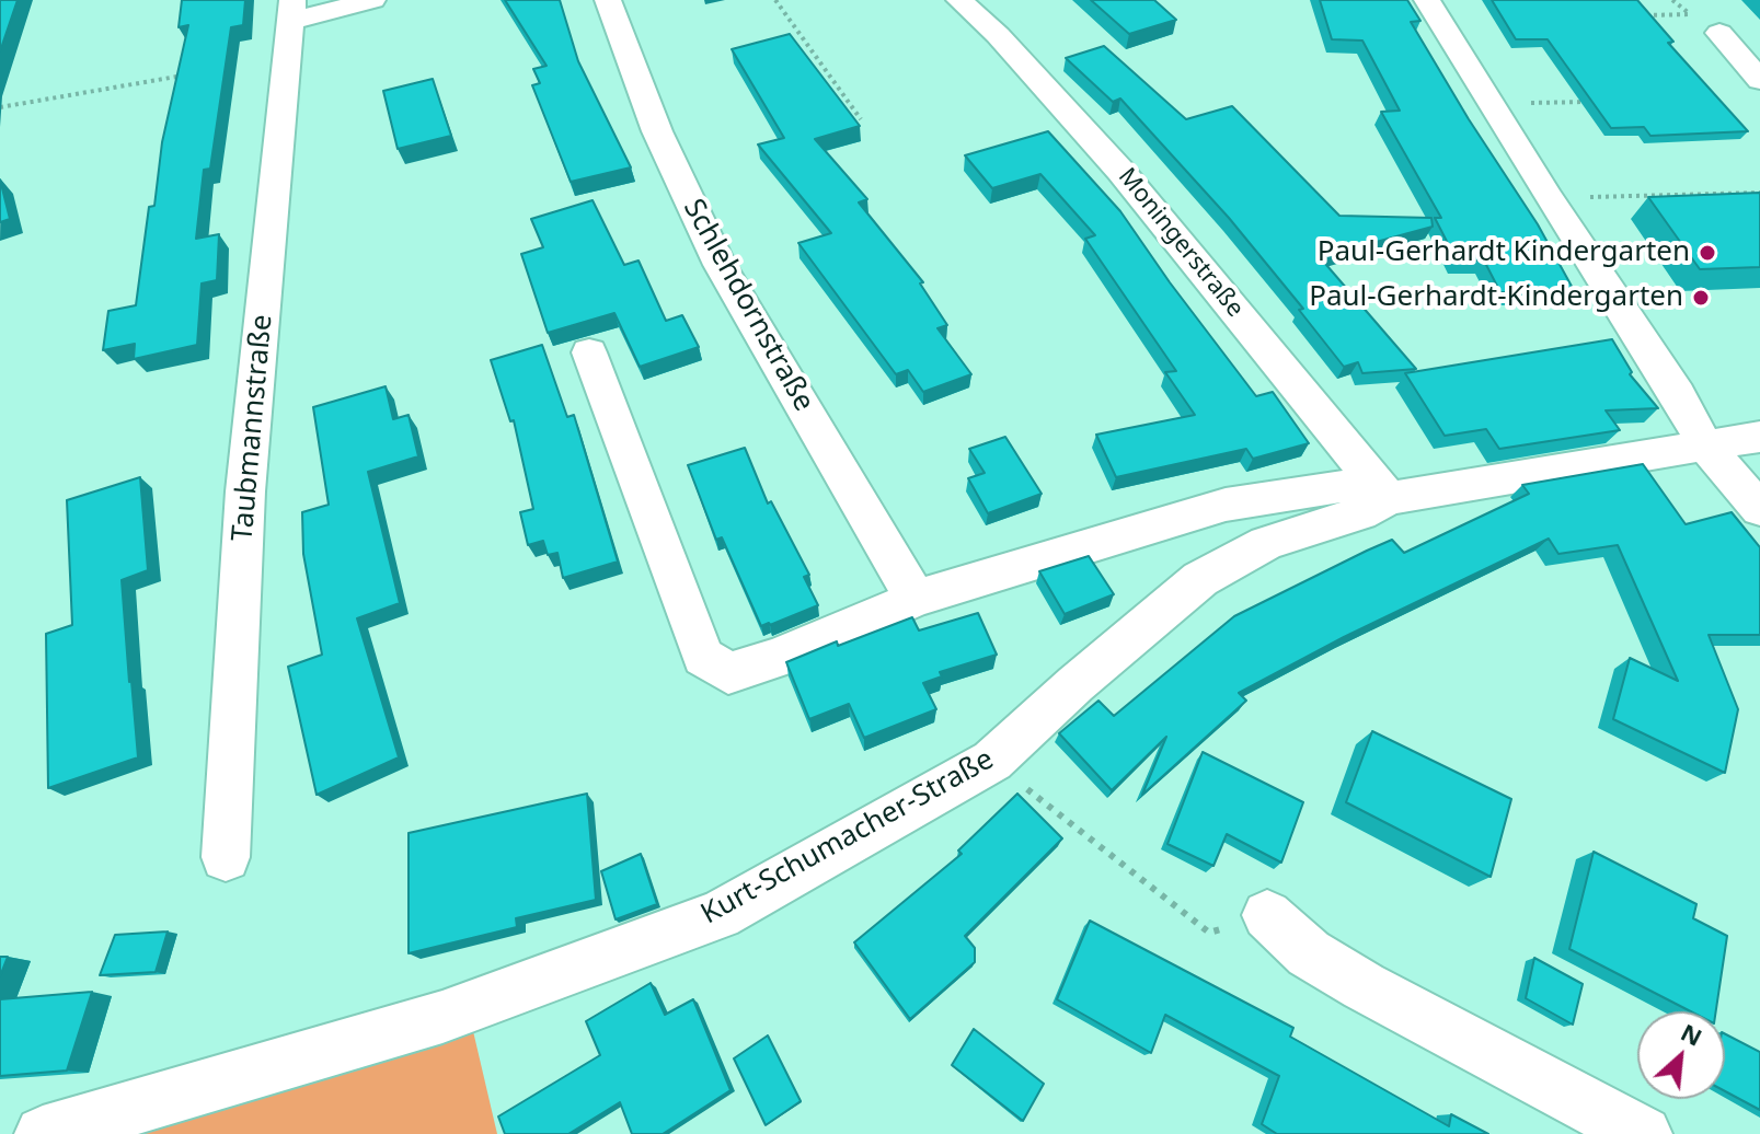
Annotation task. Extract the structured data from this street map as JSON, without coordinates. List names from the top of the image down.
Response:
{
  "streets": {
    "street": [
      "Moningerstraße",
      "Schlehdornstraße",
      "Taubmannstraße",
      "Kurt-Schumacher-Straße"
    ]
  },
  "crossings": [
    ["Moningerstraße", "Kurt-Schumacher-Straße"]
  ],
  "places": ["Paul-Gerhardt Kindergarten", "Paul-Gerhardt-Kindergarten"],
  "north": "top right"
}
